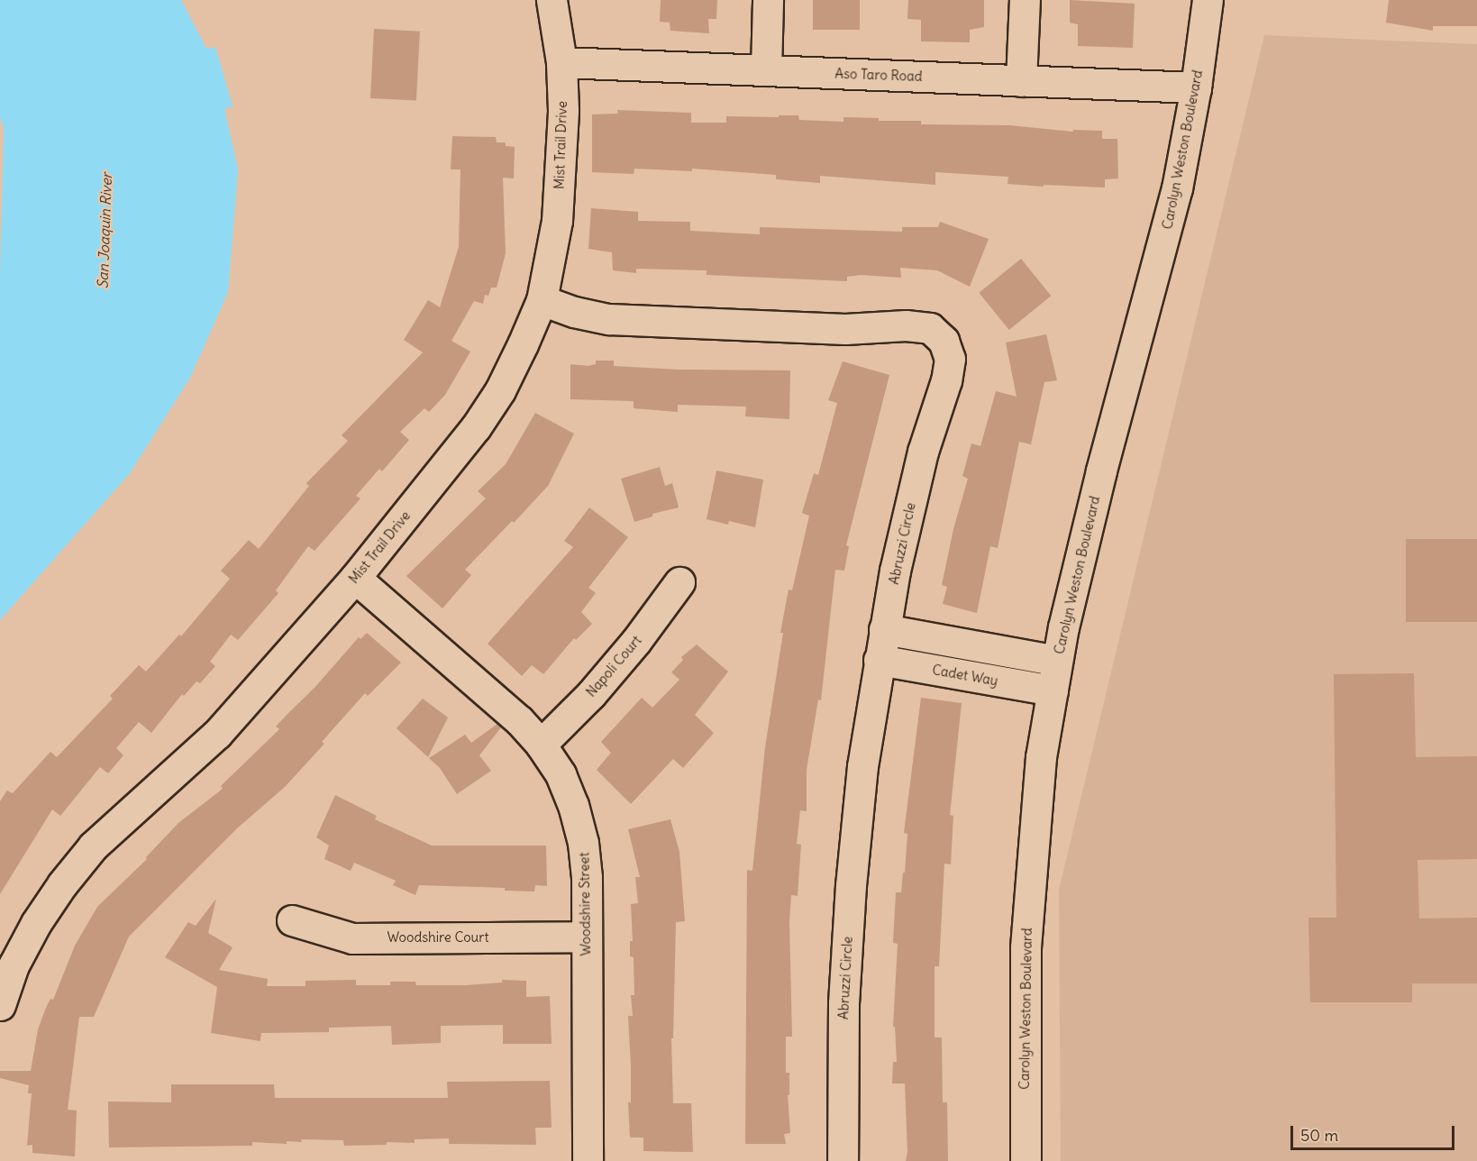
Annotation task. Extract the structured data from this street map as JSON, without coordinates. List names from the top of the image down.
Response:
{
  "streets": {
    "street": [
      "Aso Taro Road",
      "Mist Trail Drive",
      "Carolyn Weston Boulevard",
      "Abruzzi Circle",
      "Napoli Court",
      "Cadet Way",
      "Woodshire Street",
      "Woodshire Court"
    ]
  },
  "crossings": [
    ["Aso Taro Road", "Mist Trail Drive"],
    ["Aso Taro Road", "Carolyn Weston Boulevard"],
    ["Mist Trail Drive", "Abruzzi Circle"],
    ["Mist Trail Drive", "Woodshire Street"],
    ["Carolyn Weston Boulevard", "Cadet Way"],
    ["Abruzzi Circle", "Cadet Way"],
    ["Napoli Court", "Woodshire Street"],
    ["Woodshire Street", "Woodshire Court"]
  ],
  "water": ["San Joaquin River"],
  "scale_bar": "50 m"
}
